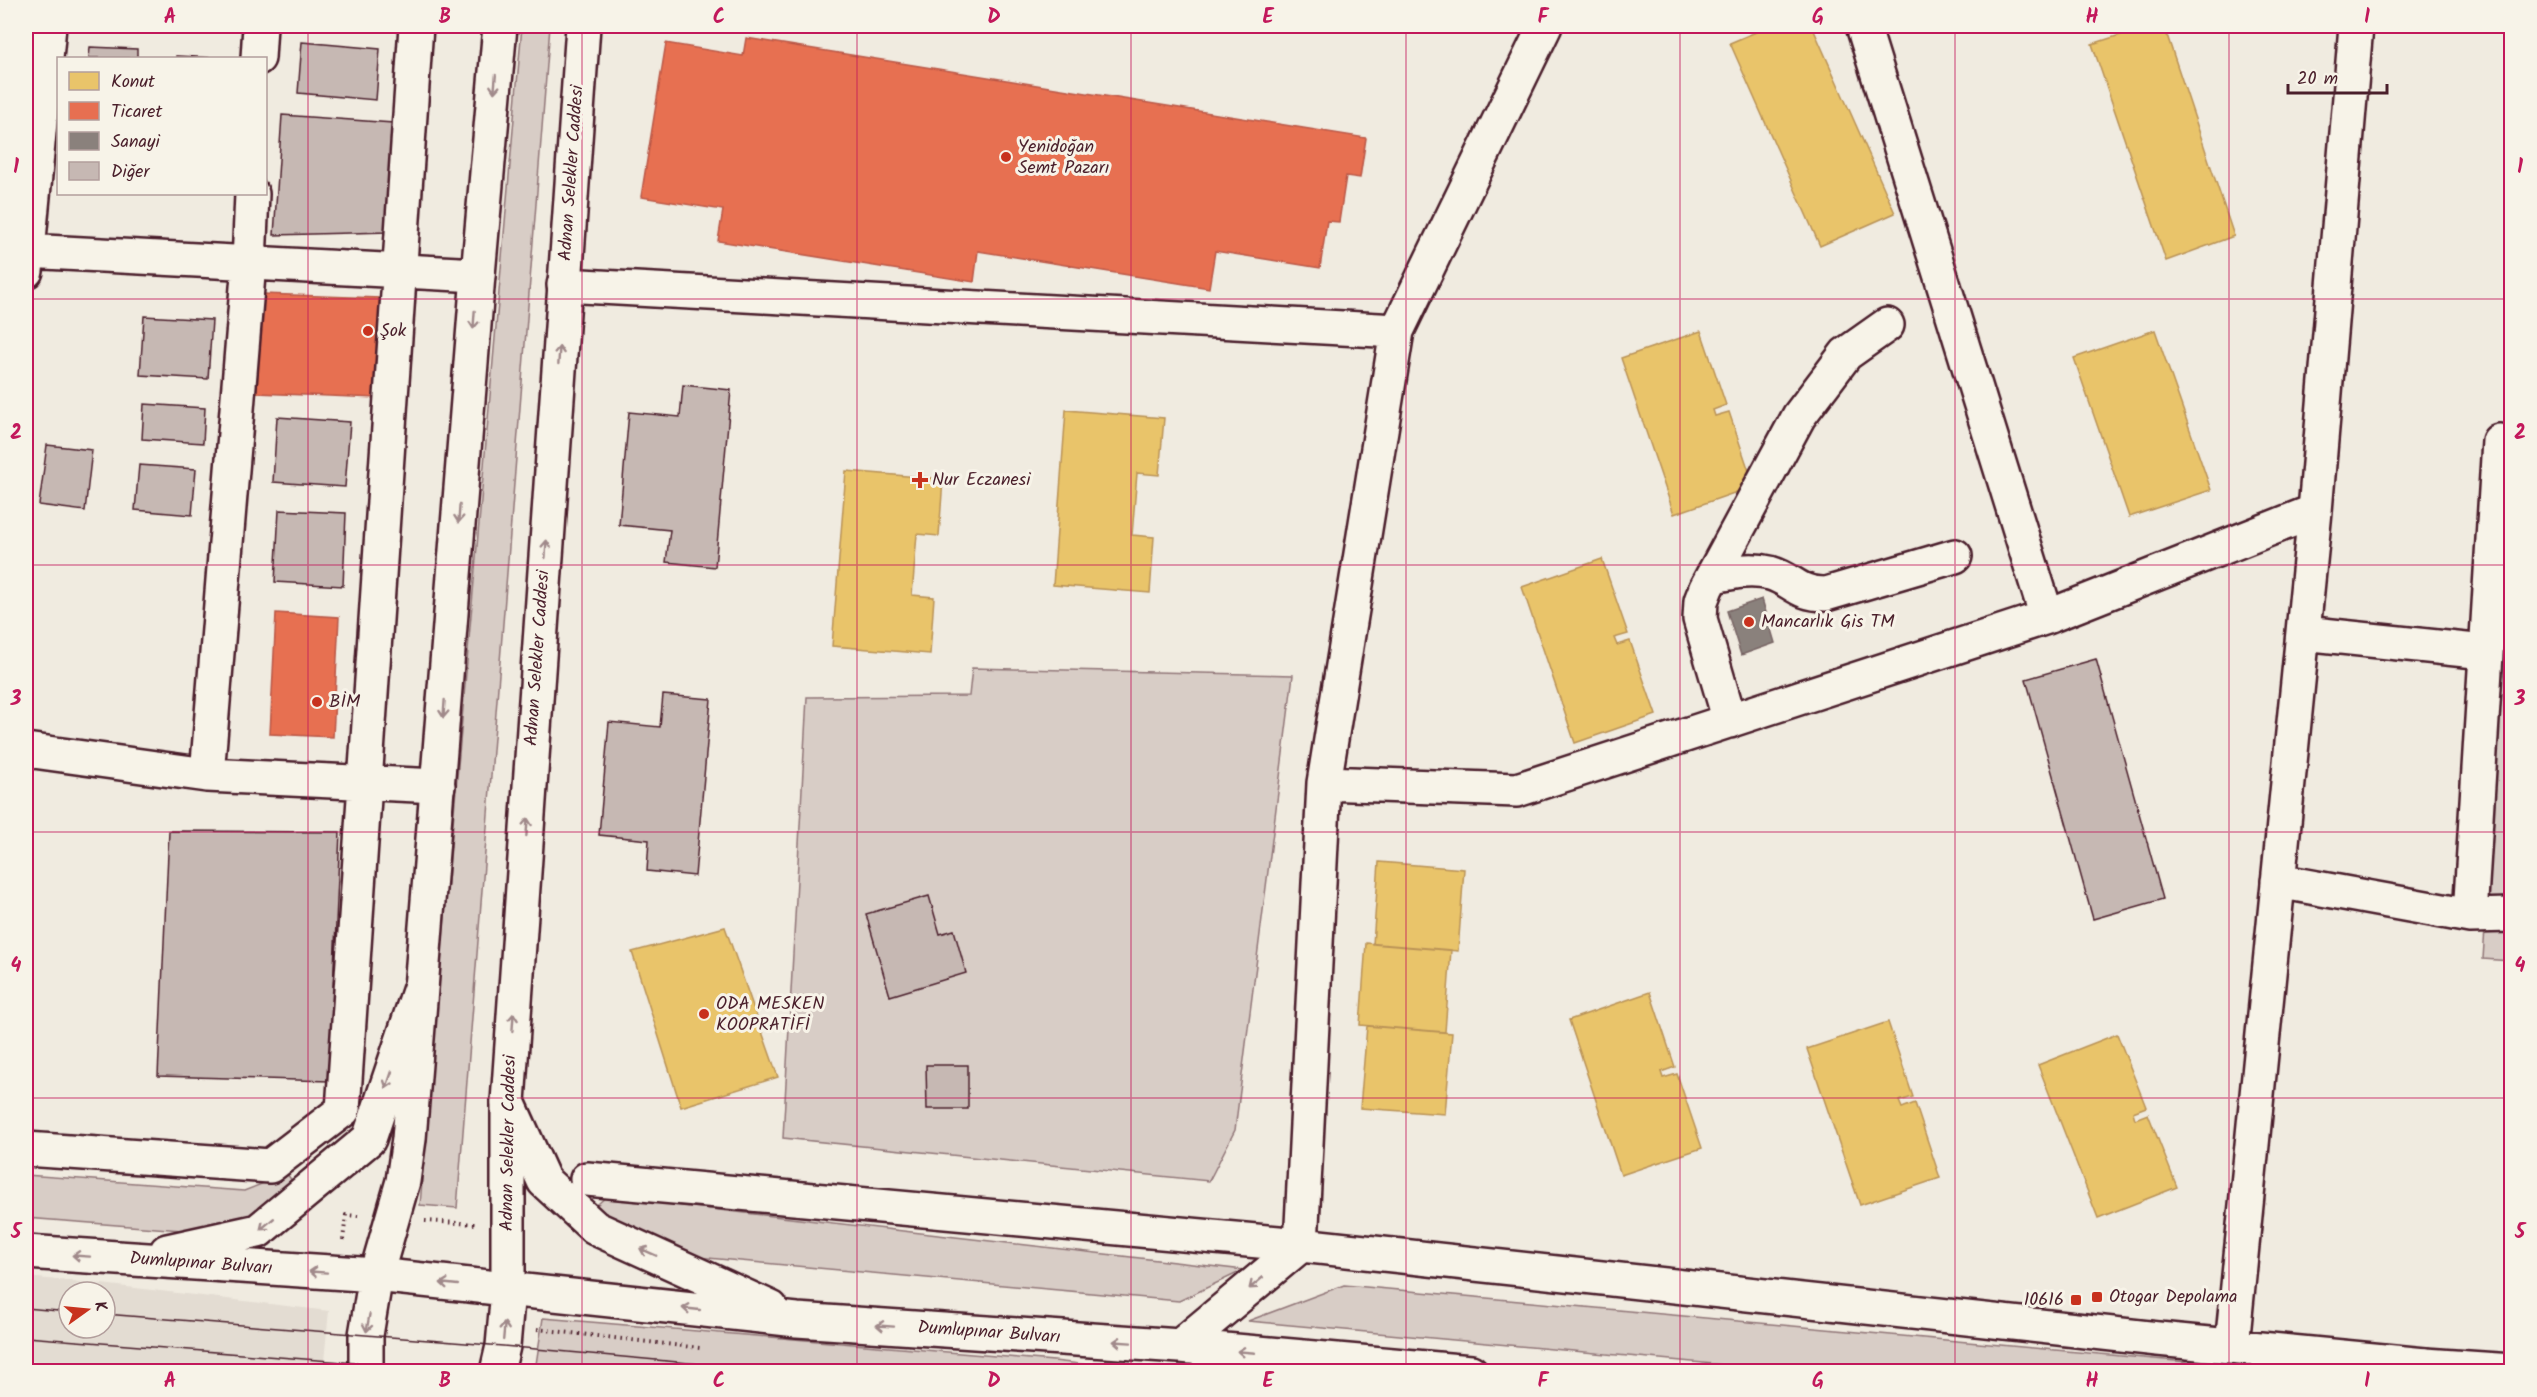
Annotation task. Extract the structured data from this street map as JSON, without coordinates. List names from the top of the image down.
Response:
{
  "streets": {
    "main road": ["Adnan Selekler Caddesi", "Dumlupınar Bulvarı"]
  },
  "crossings": [
    ["Adnan Selekler Caddesi", "Dumlupınar Bulvarı"]
  ],
  "places": {
    "other": [
      "Yenidoğan Semt Pazarı",
      "Şok",
      "Mancarlık Gis TM",
      "BİM",
      "ODA MESKEN KOOPRATİFİ"
    ],
    "health": ["Nur Eczanesi"],
    "transit": ["Otogar Depolama", "10616"]
  },
  "legend": [
    "Konut",
    "Ticaret",
    "Sanayi",
    "Diğer"
  ],
  "scale_bar": "20 m",
  "north": "right",
  "grid": {
    "columns": [
      "A",
      "B",
      "C",
      "D",
      "E",
      "F",
      "G",
      "H",
      "I"
    ],
    "rows": [
      "1",
      "2",
      "3",
      "4",
      "5"
    ]
  }
}
